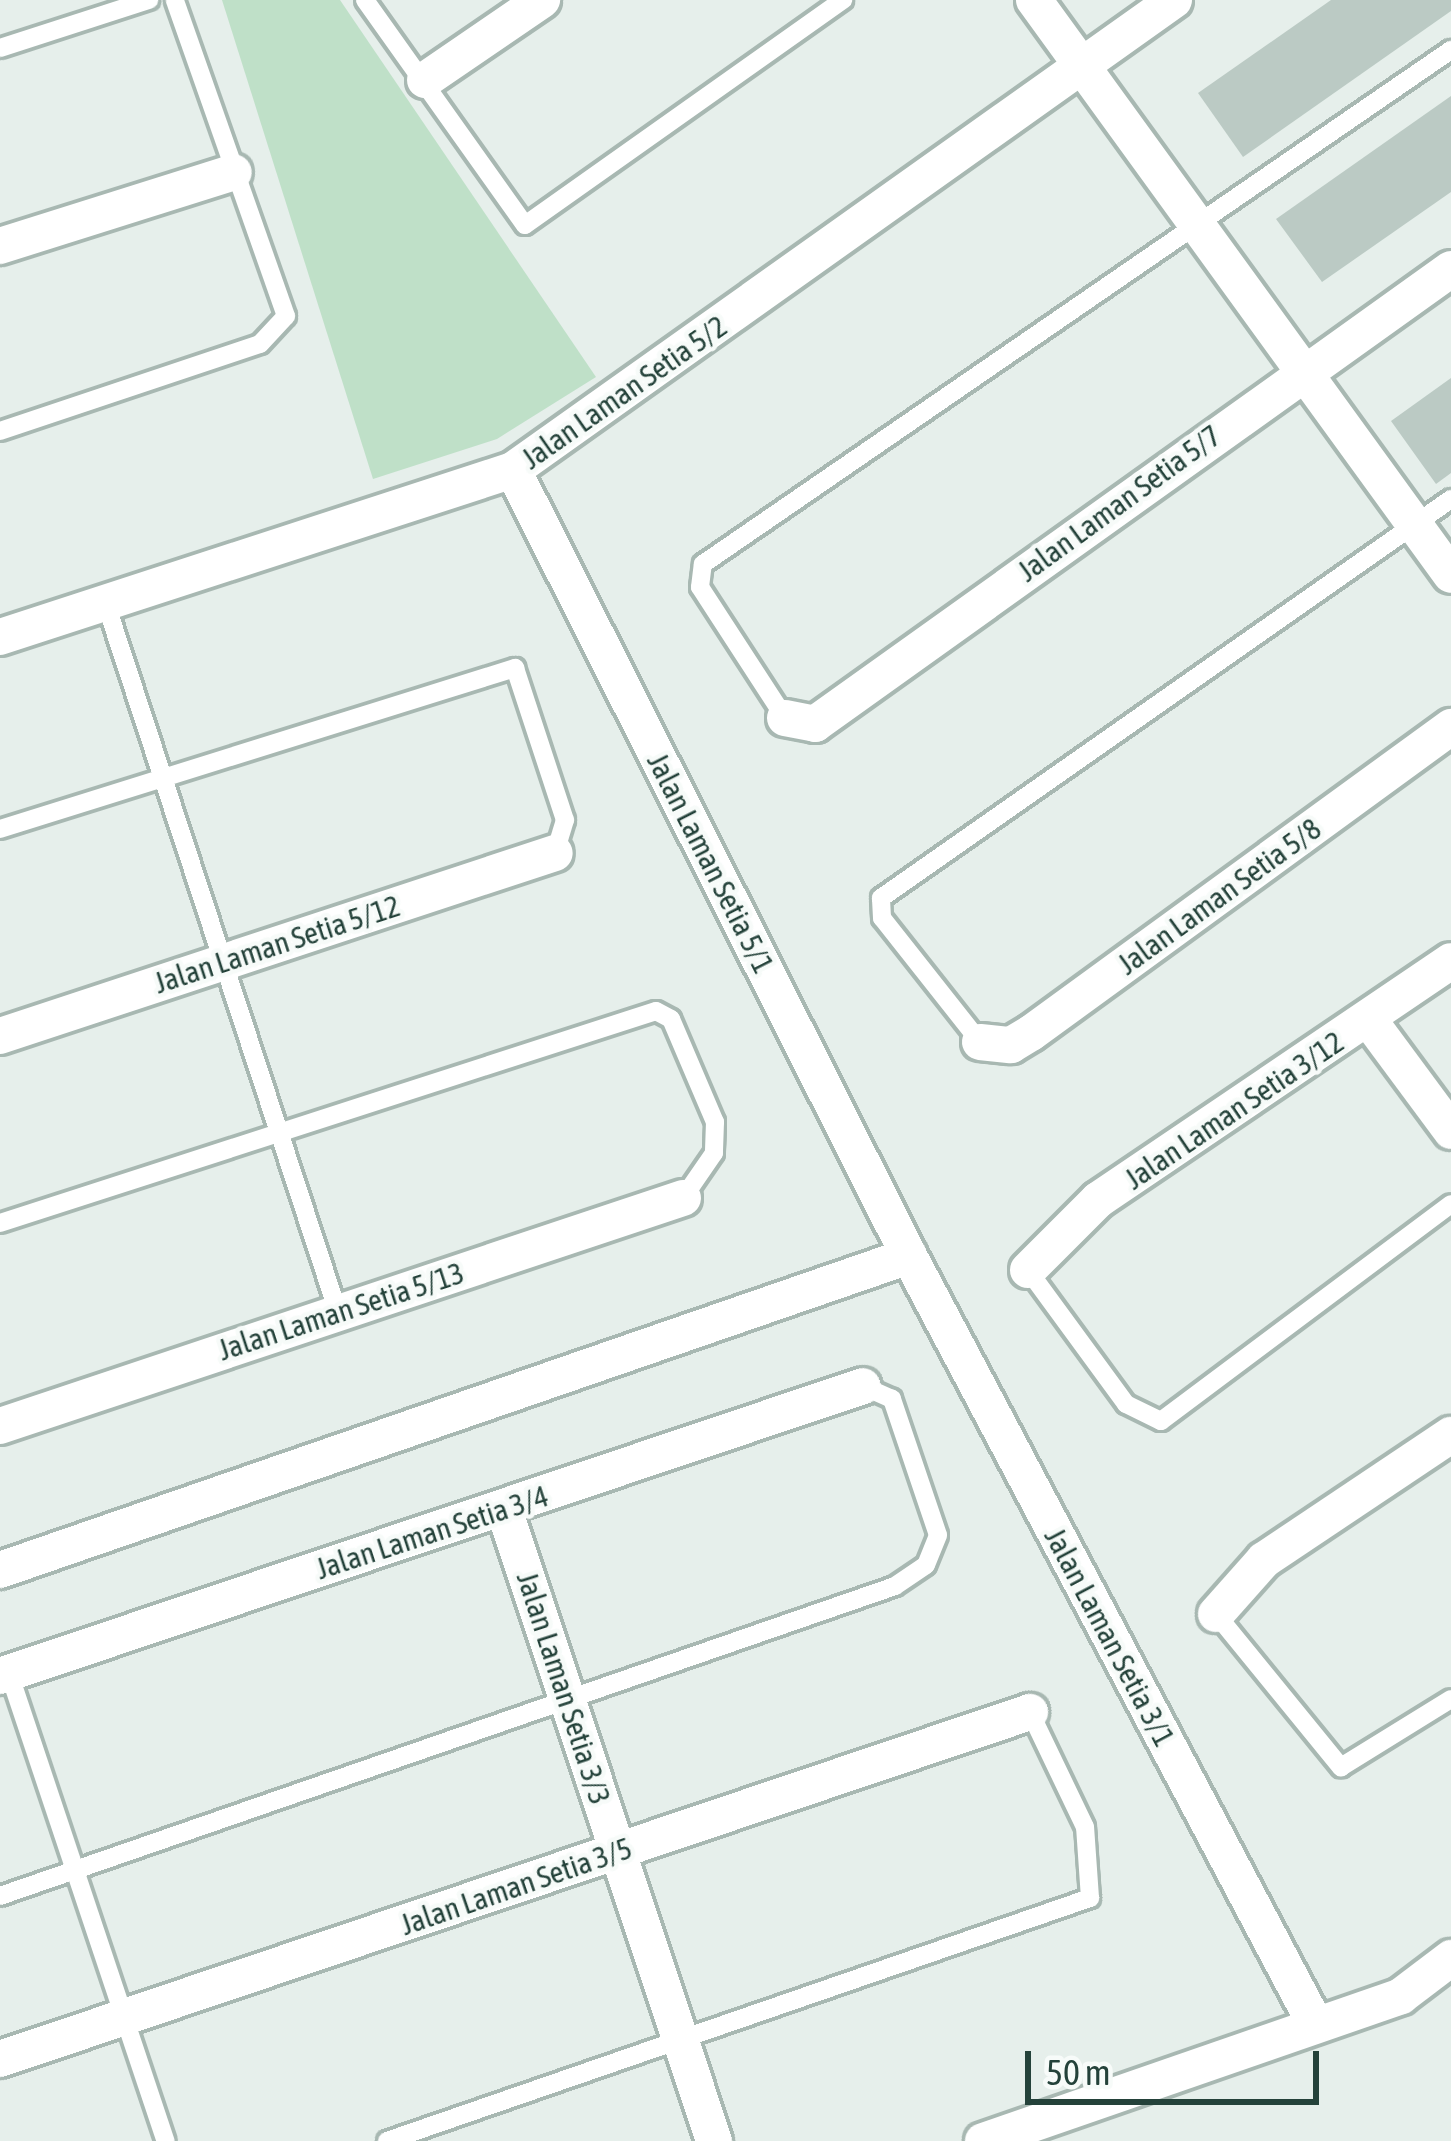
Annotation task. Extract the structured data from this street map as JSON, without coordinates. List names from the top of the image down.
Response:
{
  "streets": {
    "street": [
      "Jalan Laman Setia 5/2",
      "Jalan Laman Setia 5/7",
      "Jalan Laman Setia 5/1",
      "Jalan Laman Setia 5/8",
      "Jalan Laman Setia 5/12",
      "Jalan Laman Setia 3/12",
      "Jalan Laman Setia 5/13",
      "Jalan Laman Setia 3/4",
      "Jalan Laman Setia 3/1",
      "Jalan Laman Setia 3/3",
      "Jalan Laman Setia 3/5"
    ]
  },
  "crossings": [
    ["Jalan Laman Setia 5/2", "Jalan Laman Setia 5/1"],
    ["Jalan Laman Setia 5/1", "Jalan Laman Setia 3/1"],
    ["Jalan Laman Setia 3/4", "Jalan Laman Setia 3/3"],
    ["Jalan Laman Setia 3/3", "Jalan Laman Setia 3/5"]
  ],
  "scale_bar": "50 m"
}
